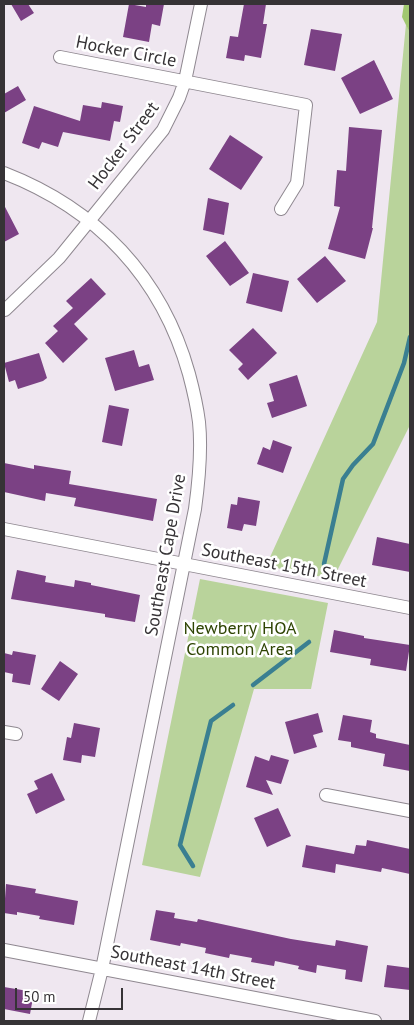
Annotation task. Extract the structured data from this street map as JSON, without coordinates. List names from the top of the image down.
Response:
{
  "streets": {
    "street": [
      "Hocker Circle",
      "Hocker Street",
      "Southeast Cape Drive",
      "Southeast 15th Street",
      "Southeast 14th Street"
    ]
  },
  "crossings": [
    ["Hocker Circle", "Hocker Street"],
    ["Hocker Street", "Southeast Cape Drive"],
    ["Southeast Cape Drive", "Southeast 15th Street"],
    ["Southeast Cape Drive", "Southeast 14th Street"]
  ],
  "parks": ["Newberry HOA Common Area"],
  "scale_bar": "50 m"
}
